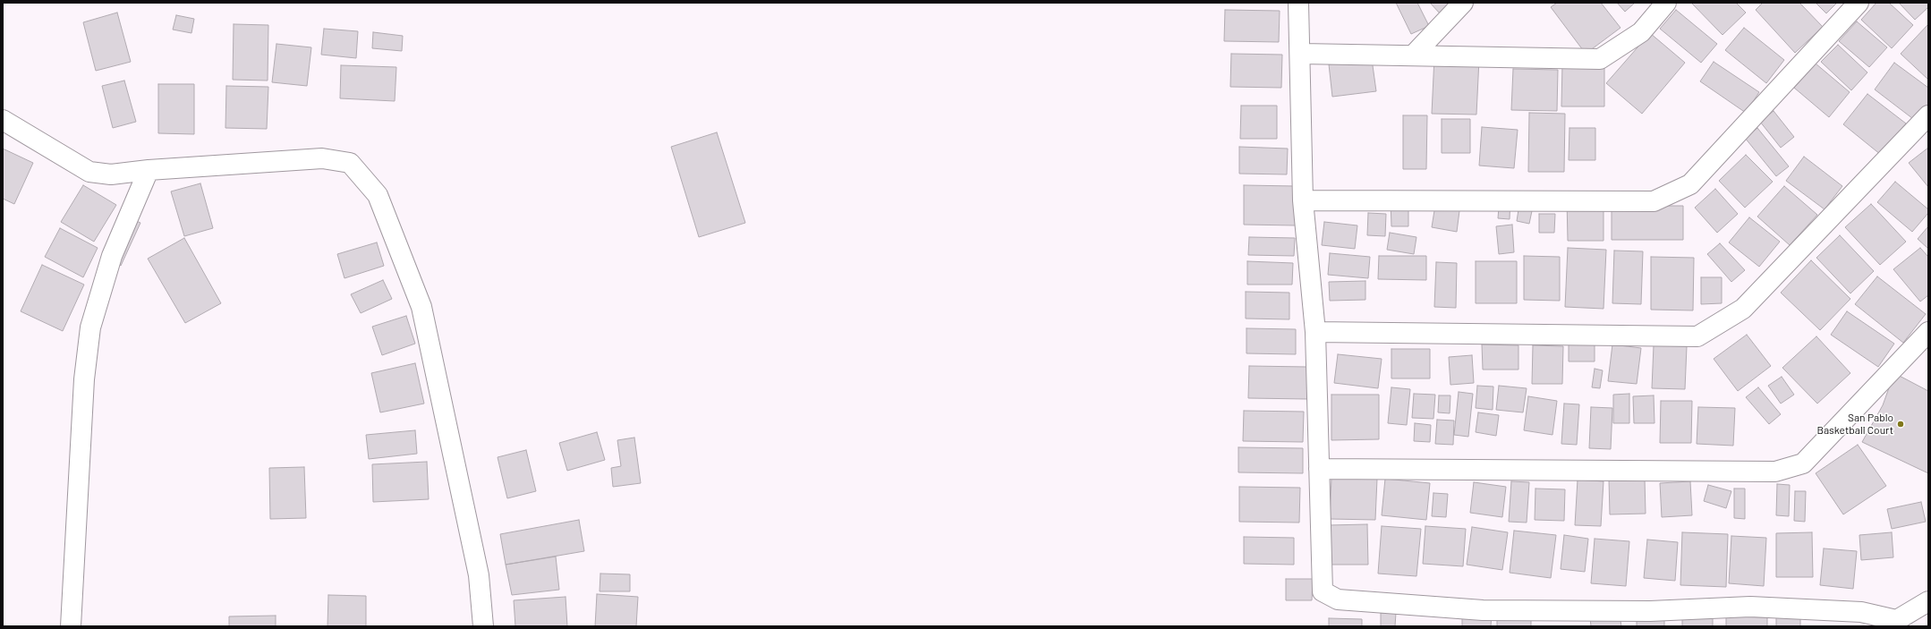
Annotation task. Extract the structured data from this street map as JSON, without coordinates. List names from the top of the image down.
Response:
{
  "places": ["San Pablo Basketball Court"]
}
